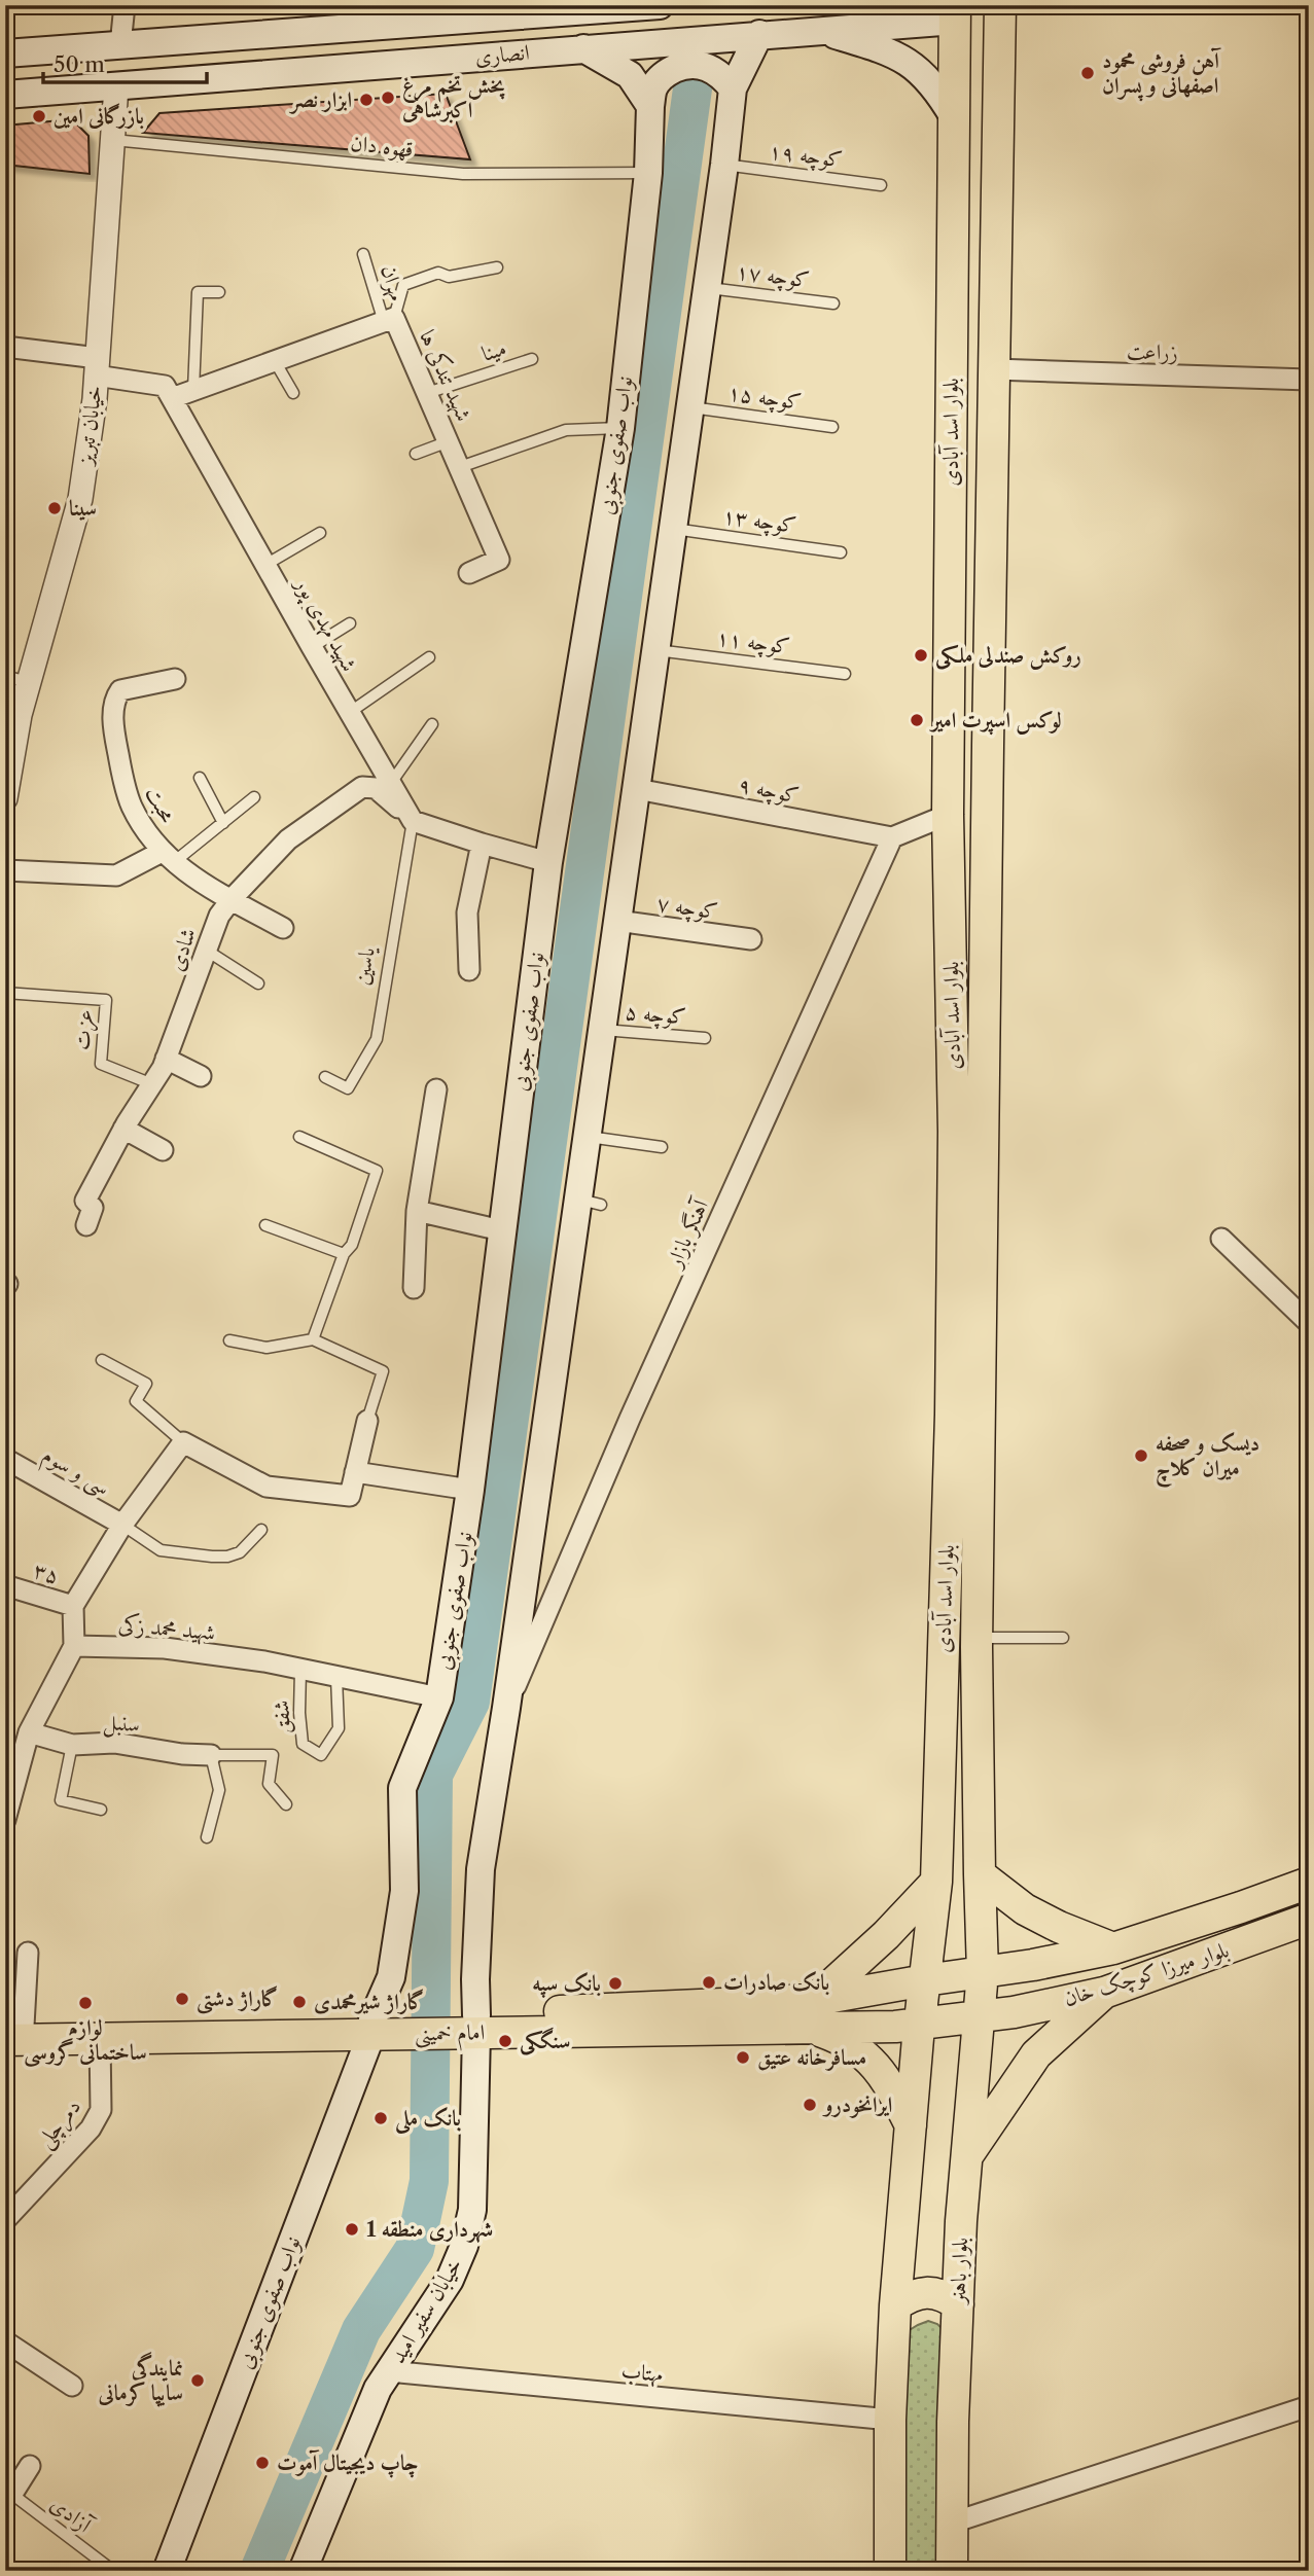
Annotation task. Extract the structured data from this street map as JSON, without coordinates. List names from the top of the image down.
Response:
{
  "streets": {
    "main road": [
      "انصاری",
      "بلوار اسد آبادی",
      "نواب صفوی جنوبی",
      "بلوار میرزا کوچک خان",
      "امام خمینی",
      "بلوار باهنر",
      "خیابان سفیر امید"
    ],
    "street": [
      "زراعت",
      "شهید تندکی ها",
      "خیابان تبریز",
      "شهید مهدی پور",
      "کوچه ۹",
      "محبت",
      "کوچه ۷",
      "شادی",
      "آهنگر بازار",
      "سی و سوم",
      "۳۵",
      "شهید محمد زکی",
      "سنبل",
      "دمرچلی",
      "مهتاب"
    ],
    "lane": [
      "قهوه دان",
      "کوچه ۱۹",
      "کوچه ۱۷",
      "مهران",
      "مینا",
      "کوچه ۱۵",
      "کوچه ۱۳",
      "کوچه ۱۱",
      "یاسین",
      "کوچه ۵",
      "عزت",
      "شفق",
      "آزادی"
    ]
  },
  "crossings": [
    ["انصاری", "خیابان تبریز"],
    ["انصاری", "بلوار اسد آبادی"],
    ["قهوه دان", "خیابان تبریز"],
    ["قهوه دان", "نواب صفوی جنوبی"],
    ["مهران", "شهید تندکی ها"],
    ["مینا", "شهید تندکی ها"],
    ["زراعت", "بلوار اسد آبادی"],
    ["بلوار اسد آبادی", "بلوار میرزا کوچک خان"],
    ["بلوار اسد آبادی", "امام خمینی"],
    ["بلوار اسد آبادی", "بلوار باهنر"],
    ["نواب صفوی جنوبی", "شهید محمد زکی"],
    ["نواب صفوی جنوبی", "امام خمینی"],
    ["شهید مهدی پور", "شادی"],
    ["شهید مهدی پور", "یاسین"],
    ["کوچه ۹", "آهنگر بازار"],
    ["محبت", "شادی"],
    ["شادی", "یاسین"],
    ["شادی", "عزت"],
    ["شهید محمد زکی", "شفق"],
    ["بلوار میرزا کوچک خان", "امام خمینی"],
    ["بلوار میرزا کوچک خان", "بلوار باهنر"],
    ["امام خمینی", "دمرچلی"],
    ["امام خمینی", "بلوار باهنر"],
    ["امام خمینی", "خیابان سفیر امید"],
    ["خیابان سفیر امید", "مهتاب"]
  ],
  "places": [
    "آهن فروشی محمود اصفهانی و پسران",
    "پخش تخم مرغ اکبرشاهی",
    "ابزار نصر",
    "بازرگانی امین",
    "سینا",
    "روکش صندلی ملکی",
    "لوکس اسپرت امیر",
    "دیسک و صحفه میران کلاچ",
    "بانک صادرات",
    "بانک سپه",
    "گاراژ دشتی",
    "گاراژ شیرمحمدی",
    "لوازم ساختمانی گروسی",
    "سنگکی",
    "مسافرخانه عتیق",
    "ایرانخودرو",
    "بانک ملی",
    "شهرداری منطقه 1",
    "نمایندگی سایپا کرمانی",
    "چاپ دیجیتال آموت"
  ],
  "scale_bar": "50 m"
}
